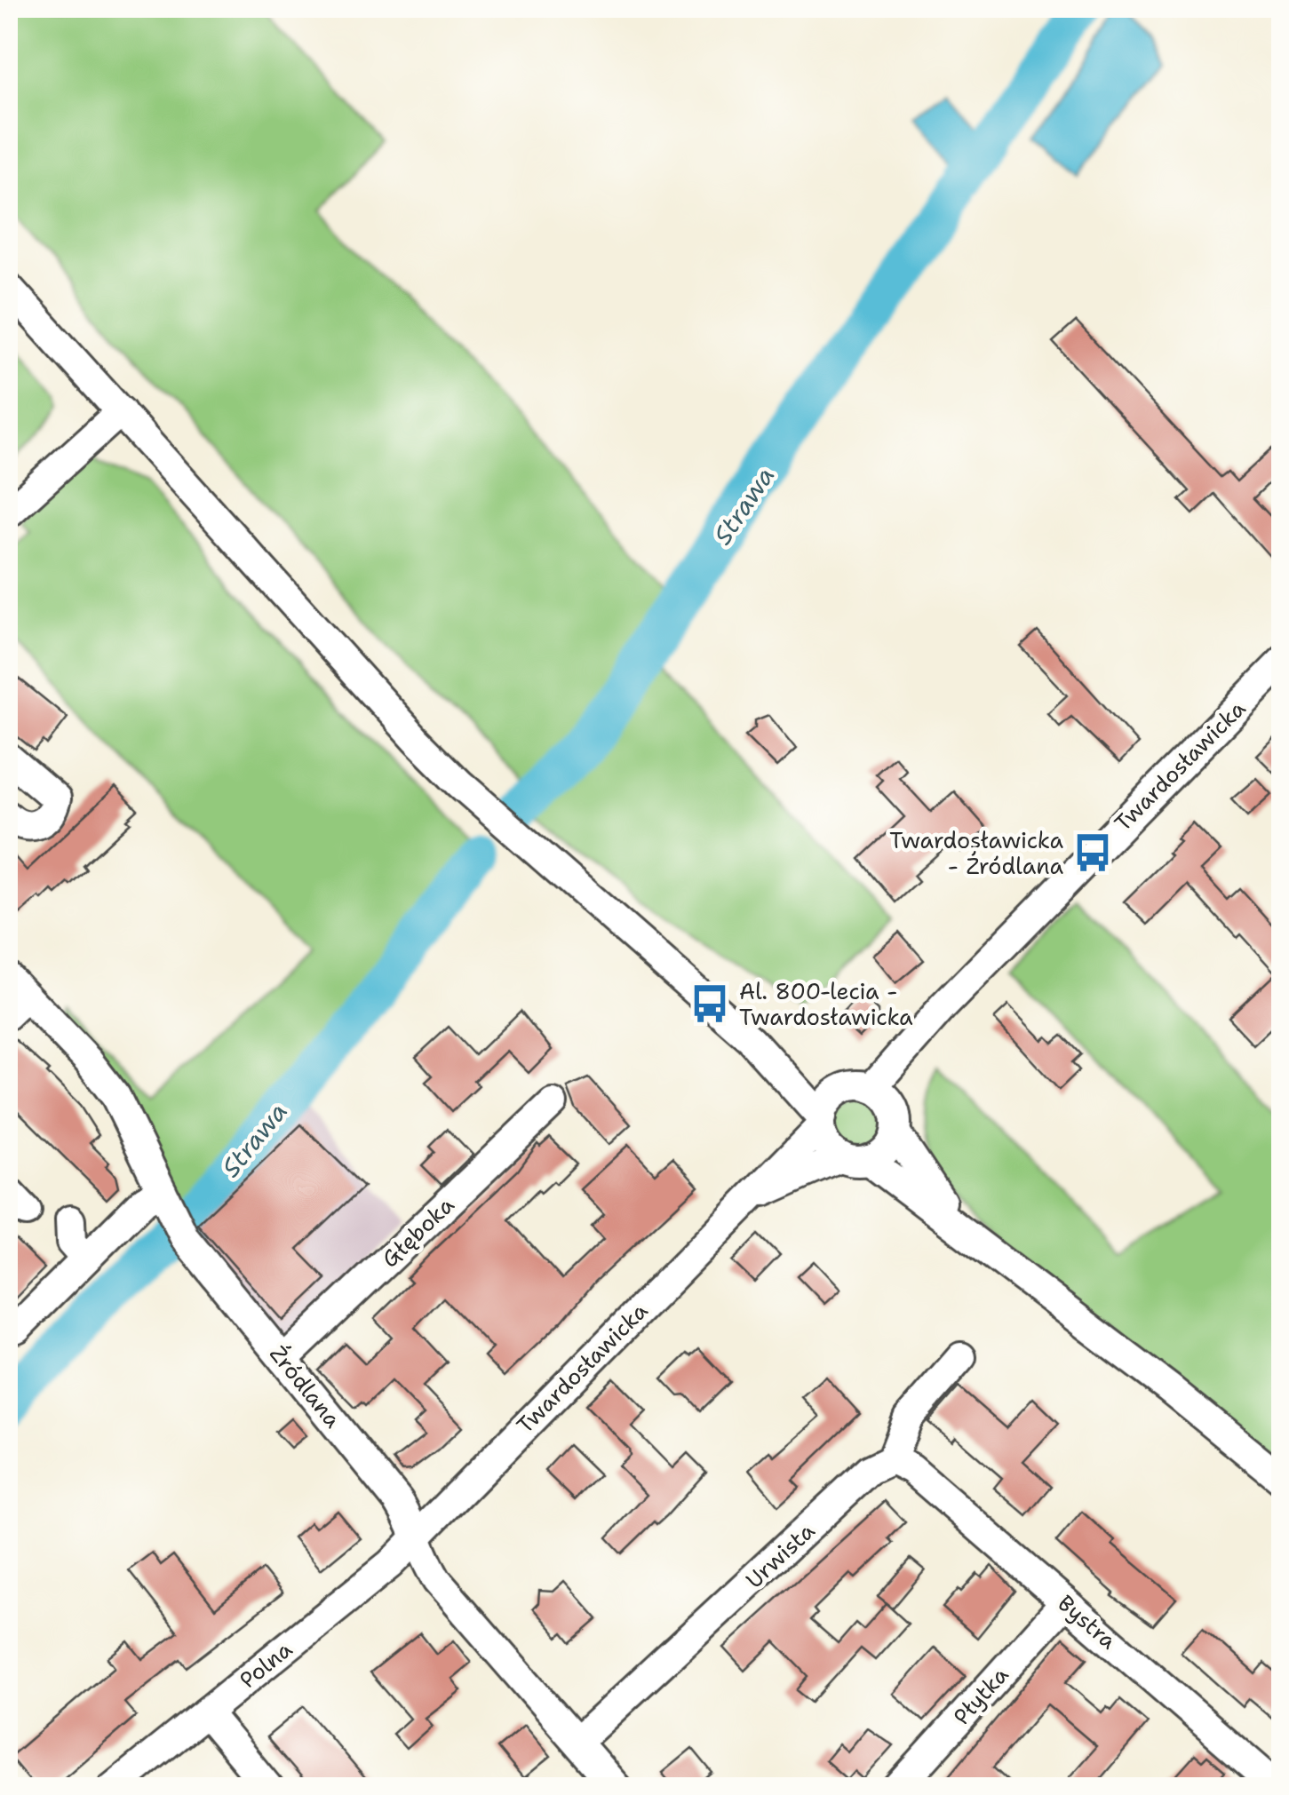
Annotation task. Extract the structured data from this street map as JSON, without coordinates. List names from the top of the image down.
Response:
{
  "streets": {
    "street": [
      "Twardosławicka",
      "Głęboka",
      "Źródlana",
      "Urwista",
      "Bystra",
      "Polna",
      "Płytka"
    ]
  },
  "crossings": [
    ["Twardosławicka", "Źródlana"],
    ["Twardosławicka", "Polna"],
    ["Głęboka", "Źródlana"],
    ["Źródlana", "Urwista"],
    ["Źródlana", "Polna"],
    ["Urwista", "Bystra"],
    ["Bystra", "Płytka"]
  ],
  "water": ["Strawa"],
  "places": {
    "bus stop": ["Twardosławicka - Źródlana", "Al. 800-lecia - Twardosławicka"]
  }
}
